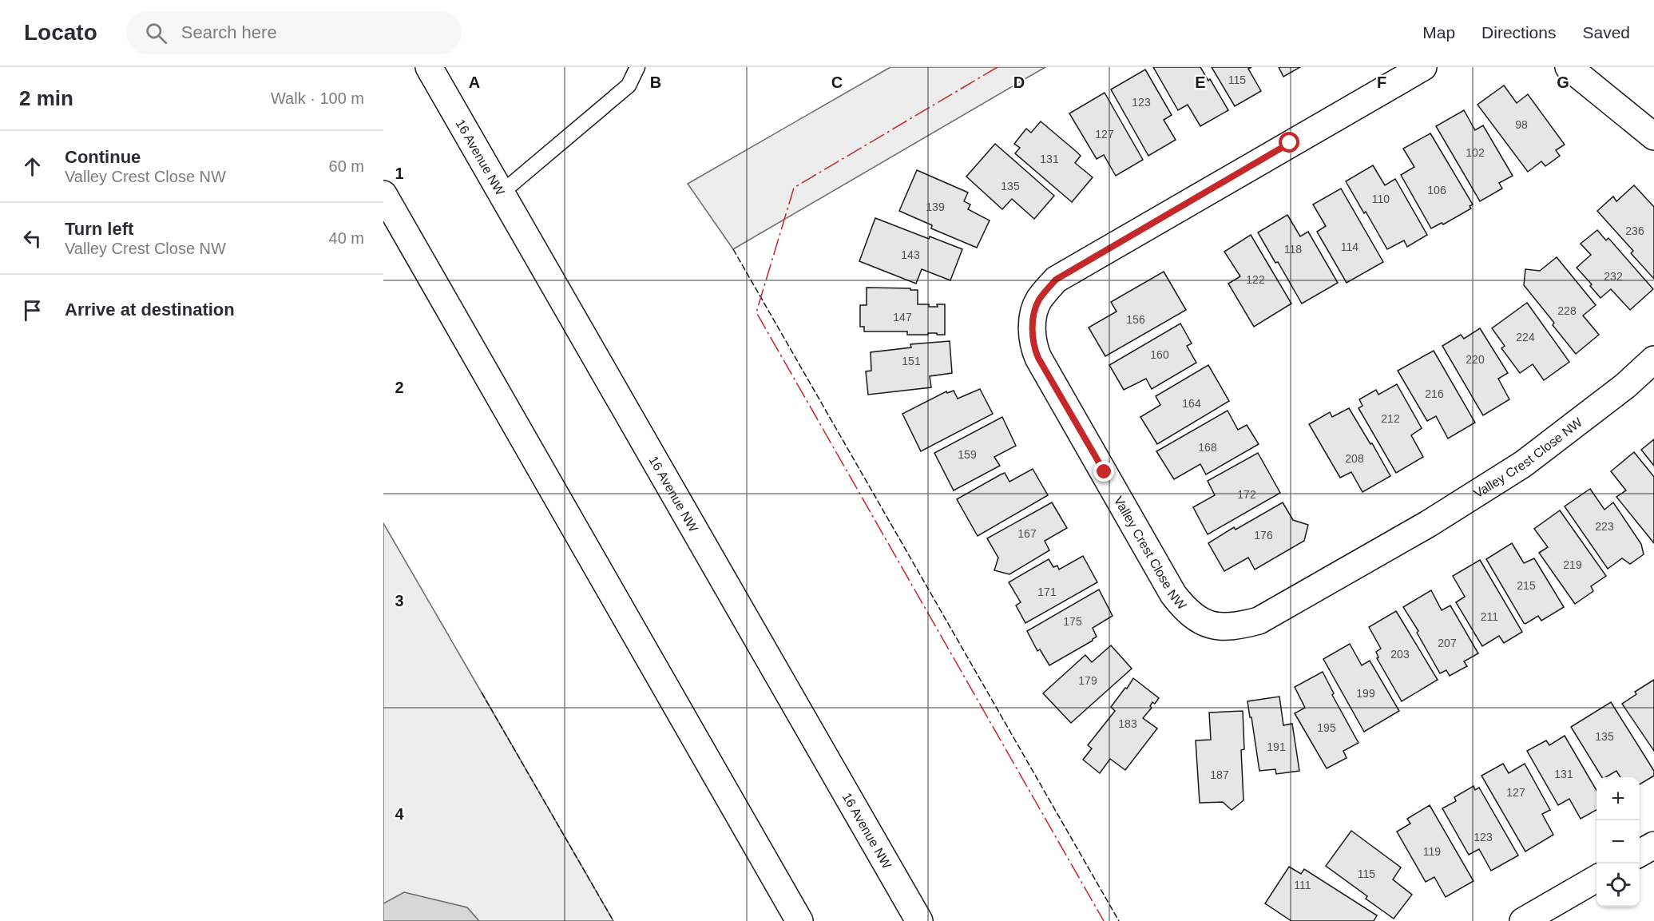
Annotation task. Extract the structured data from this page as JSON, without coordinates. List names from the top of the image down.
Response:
{
  "streets": {
    "main road": ["16 Avenue NW", "Valley Crest Close NW"]
  },
  "house_numbers": [
    "115",
    "123",
    "98",
    "127",
    "102",
    "131",
    "135",
    "106",
    "110",
    "139",
    "236",
    "114",
    "118",
    "143",
    "232",
    "122",
    "228",
    "147",
    "156",
    "224",
    "160",
    "220",
    "151",
    "216",
    "164",
    "212",
    "168",
    "159",
    "208",
    "172",
    "223",
    "167",
    "176",
    "219",
    "215",
    "171",
    "211",
    "175",
    "207",
    "203",
    "179",
    "199",
    "183",
    "195",
    "135",
    "191",
    "131",
    "187",
    "127",
    "123",
    "119",
    "115",
    "111"
  ],
  "page": {
    "header": "Locato",
    "search": "Search here",
    "nav": ["Map", "Directions", "Saved"],
    "heading": ["2 min", "Walk · 100 m"],
    "list": [
      ["Continue", "Valley Crest Close NW", "60 m"],
      ["Turn left", "Valley Crest Close NW", "40 m"],
      "Arrive at destination"
    ],
    "map_buttons": ["+", "−"]
  },
  "grid": {
    "columns": [
      "A",
      "B",
      "C",
      "D",
      "E",
      "F",
      "G"
    ],
    "rows": [
      "1",
      "2",
      "3",
      "4"
    ]
  }
}
